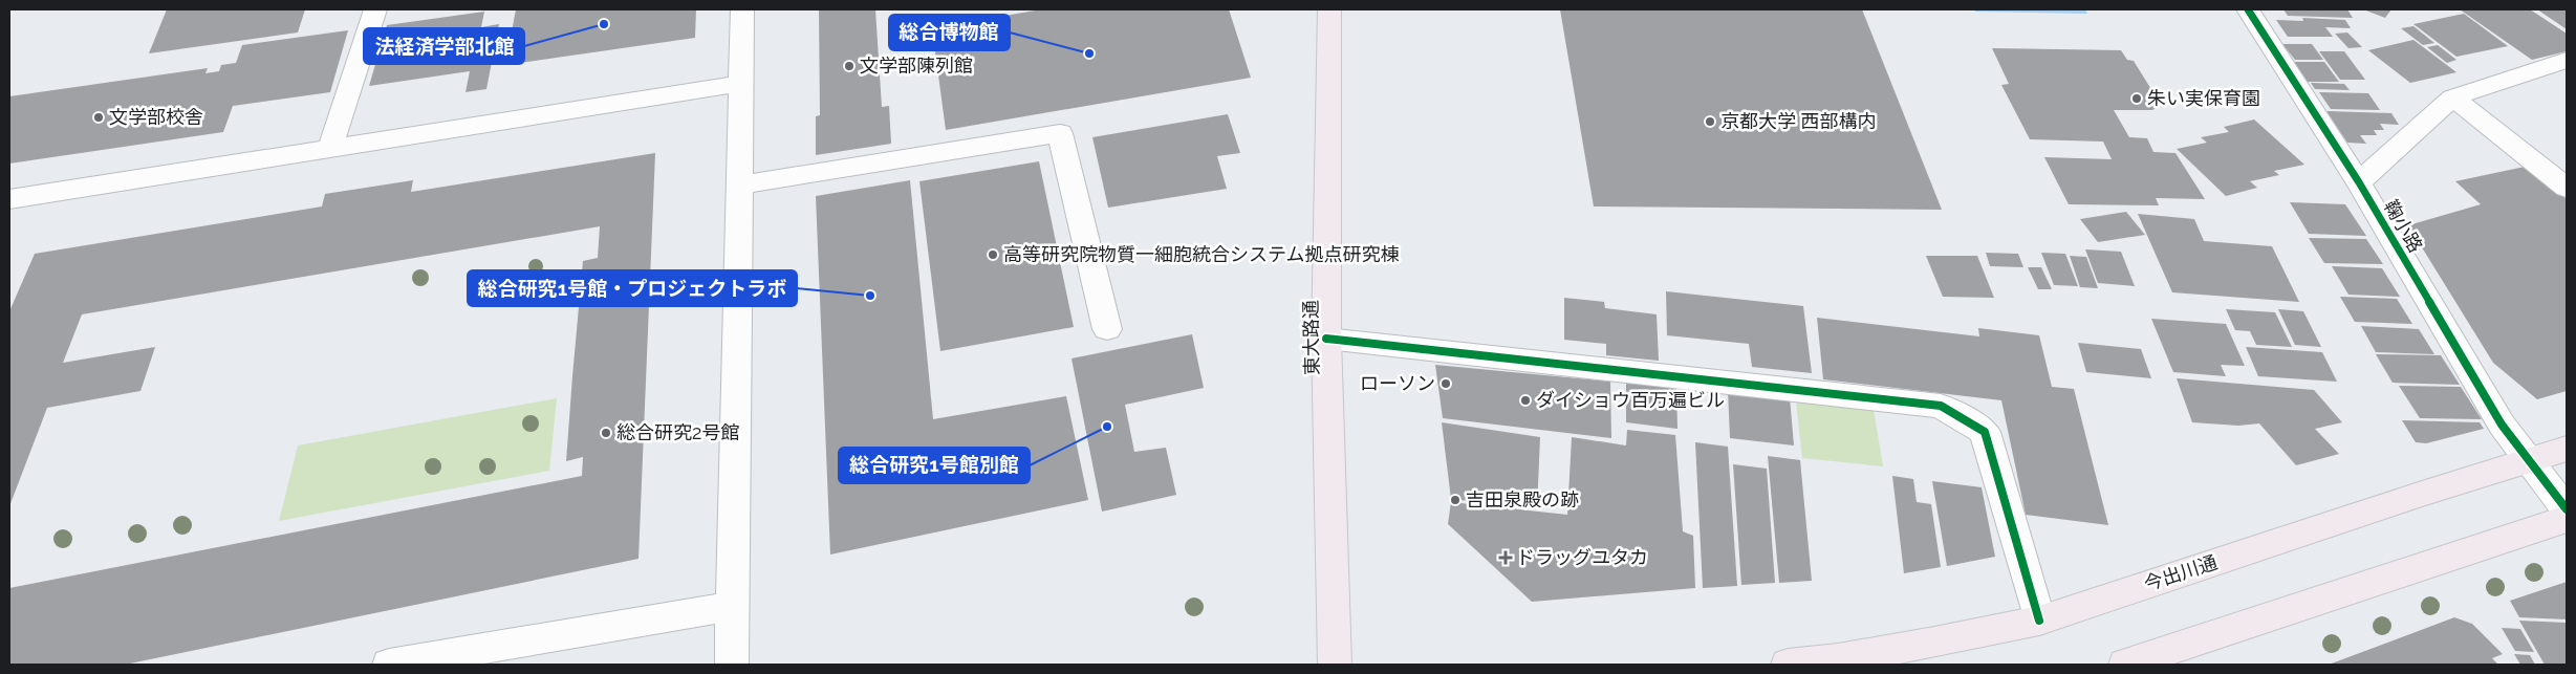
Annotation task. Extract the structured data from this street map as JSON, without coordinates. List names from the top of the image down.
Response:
{
  "streets": {
    "main road": ["東大路通", "今出川通"],
    "street": ["鞠小路"]
  },
  "crossings": [
    ["鞠小路", "今出川通"]
  ],
  "places": {
    "other": [
      "法経済学部北館",
      "総合博物館",
      "文学部陳列館",
      "朱い実保育園",
      "文学部校舎",
      "京都大学 西部構内",
      "高等研究院物質一細胞統合システム拠点研究棟",
      "総合研究1号館・プロジェクトラボ",
      "ローソン",
      "ダイショウ百万遍ビル",
      "総合研究1号館別館",
      "総合研究2号館",
      "吉田泉殿の跡"
    ],
    "health": ["ドラッグユタカ"]
  }
}
